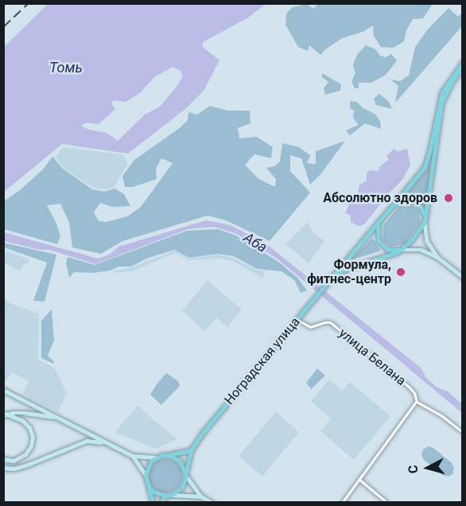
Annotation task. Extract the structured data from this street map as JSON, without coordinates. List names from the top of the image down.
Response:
{
  "streets": {
    "main road": ["Ноградская улица"],
    "street": ["улица Белана"]
  },
  "crossings": [
    ["улица Белана", "Ноградская улица"]
  ],
  "water": ["Томь", "Аба"],
  "places": ["Абсолютно здоров", "Формула, фитнес-центр"],
  "north": "left"
}
